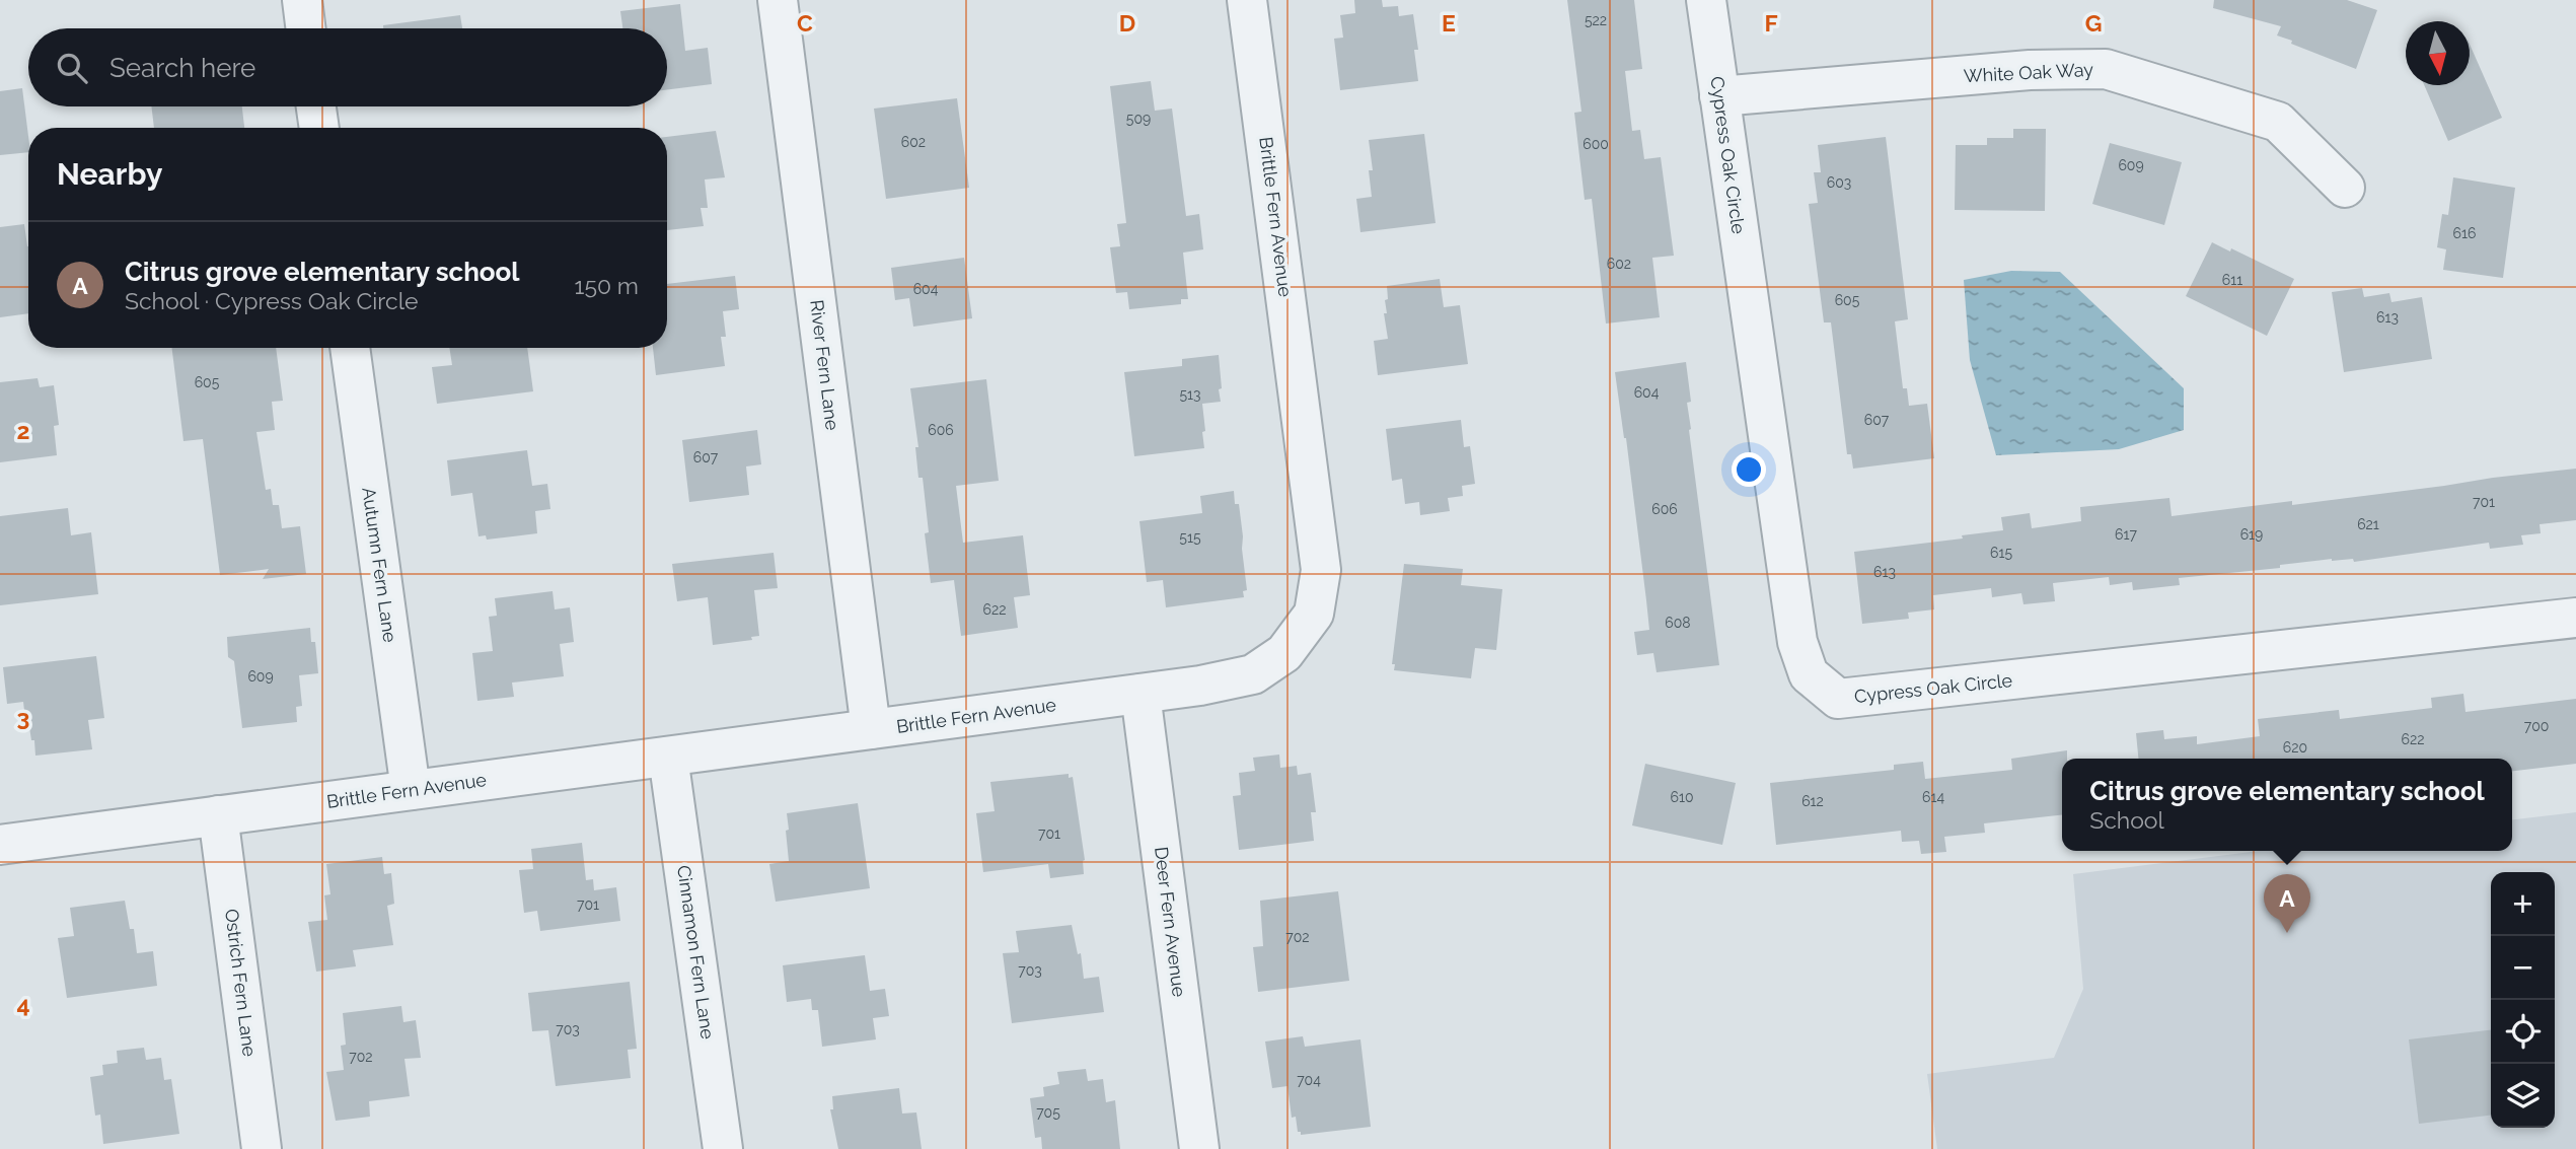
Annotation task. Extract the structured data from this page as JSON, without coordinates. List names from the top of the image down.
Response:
{
  "streets": {
    "street": [
      "White Oak Way",
      "Cypress Oak Circle",
      "Brittle Fern Avenue",
      "River Fern Lane",
      "Autumn Fern Lane",
      "Deer Fern Avenue",
      "Cinnamon Fern Lane",
      "Ostrich Fern Lane"
    ]
  },
  "crossings": [
    ["White Oak Way", "Cypress Oak Circle"],
    ["Brittle Fern Avenue", "River Fern Lane"],
    ["Brittle Fern Avenue", "Autumn Fern Lane"],
    ["Brittle Fern Avenue", "Deer Fern Avenue"],
    ["Brittle Fern Avenue", "Cinnamon Fern Lane"],
    ["Brittle Fern Avenue", "Ostrich Fern Lane"]
  ],
  "house_numbers": [
    "522",
    "509",
    "602",
    "600",
    "609",
    "603",
    "616",
    "602",
    "611",
    "604",
    "605",
    "613",
    "605",
    "604",
    "513",
    "607",
    "606",
    "607",
    "701",
    "606",
    "621",
    "617",
    "619",
    "515",
    "615",
    "613",
    "622",
    "608",
    "609",
    "700",
    "622",
    "620",
    "610",
    "614",
    "612",
    "701",
    "701",
    "702",
    "703",
    "703",
    "702",
    "704",
    "705"
  ],
  "north": "bottom",
  "page": {
    "search": "Search here",
    "heading": "Nearby",
    "list": [
      {
        "mark": "A",
        "name": "Citrus grove elementary school",
        "note": "School · Cypress Oak Circle",
        "value": "150 m"
      }
    ],
    "popup": ["Citrus grove elementary school", "School"],
    "map_buttons": ["+", "−"],
    "pins": "A"
  },
  "grid": {
    "columns": [
      "C",
      "D",
      "E",
      "F",
      "G"
    ],
    "rows": ["2", "3", "4"]
  }
}
